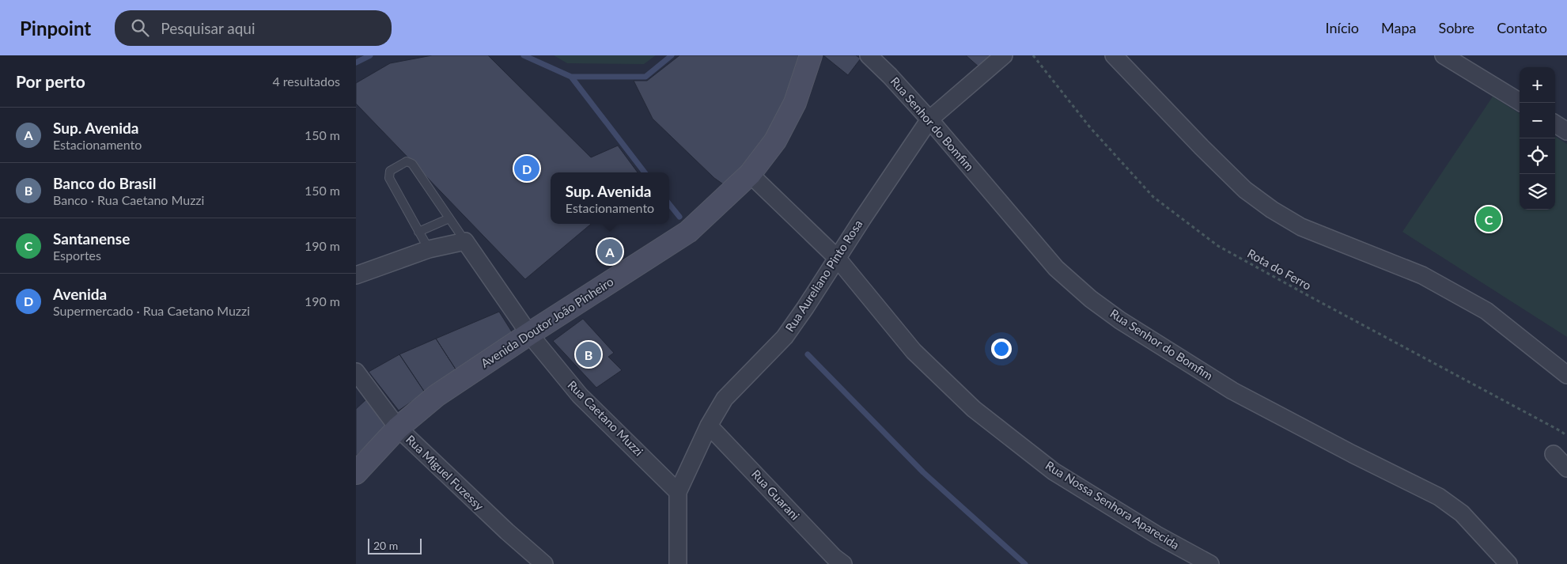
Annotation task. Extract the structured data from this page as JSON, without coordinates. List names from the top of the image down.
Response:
{
  "streets": {
    "main road": ["Avenida Doutor João Pinheiro"],
    "street": [
      "Rua Senhor do Bomfim",
      "Rua Aureliano Pinto Rosa",
      "Rua Caetano Muzzi",
      "Rua Miguel Fuzessy",
      "Rua Guarani",
      "Rua Nossa Senhora Aparecida"
    ],
    "path": ["Rota do Ferro"]
  },
  "crossings": [
    ["Rua Senhor do Bomfim", "Rua Aureliano Pinto Rosa"],
    ["Rua Aureliano Pinto Rosa", "Rua Caetano Muzzi"],
    ["Rua Aureliano Pinto Rosa", "Rua Guarani"],
    ["Rua Aureliano Pinto Rosa", "Rua Nossa Senhora Aparecida"],
    ["Avenida Doutor João Pinheiro", "Rua Caetano Muzzi"],
    ["Avenida Doutor João Pinheiro", "Rua Miguel Fuzessy"],
    ["Avenida Doutor João Pinheiro", "Rua Nossa Senhora Aparecida"]
  ],
  "scale_bar": "20 m",
  "page": {
    "header": "Pinpoint",
    "search": "Pesquisar aqui",
    "nav": [
      "Início",
      "Mapa",
      "Sobre",
      "Contato"
    ],
    "heading": ["Por perto", "4 resultados"],
    "map_buttons": ["+", "−"],
    "list": [
      {
        "mark": "A",
        "name": "Sup. Avenida",
        "note": "Estacionamento",
        "value": "150 m"
      },
      {
        "mark": "B",
        "name": "Banco do Brasil",
        "note": "Banco · Rua Caetano Muzzi",
        "value": "150 m"
      },
      {
        "mark": "C",
        "name": "Santanense",
        "note": "Esportes",
        "value": "190 m"
      },
      {
        "mark": "D",
        "name": "Avenida",
        "note": "Supermercado · Rua Caetano Muzzi",
        "value": "190 m"
      }
    ],
    "pins": [
      "D",
      "C",
      "A",
      "B"
    ],
    "popup": ["Sup. Avenida", "Estacionamento"],
    "scale": "20 m"
  }
}
